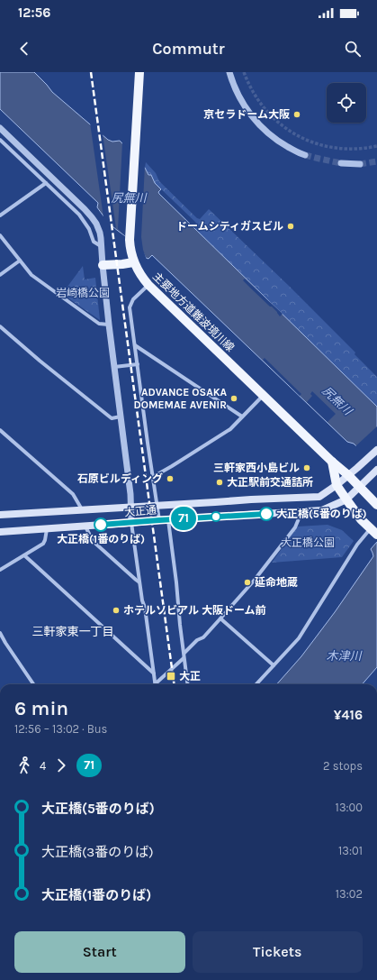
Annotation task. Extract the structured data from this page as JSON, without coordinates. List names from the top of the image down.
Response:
{
  "streets": {
    "main road": ["主要地方道難波境川線", "大正通"]
  },
  "crossings": [
    ["主要地方道難波境川線", "大正通"]
  ],
  "districts": ["三軒家東一丁目"],
  "water": ["尻無川", "木津川"],
  "parks": ["岩崎橋公園", "大正橋公園"],
  "places": {
    "other": [
      "京セラドーム大阪",
      "ドームシティガスビル",
      "ADVANCE OSAKA DOMEMAE AVENIR",
      "三軒家西小島ビル",
      "石原ビルディング",
      "大正駅前交通詰所",
      "大正橋(5番のりば)",
      "大正橋(1番のりば)",
      "延命地蔵",
      "ホテルソビアル 大阪ドーム前"
    ],
    "transit": ["大正"]
  },
  "lines": ["bus line 71"],
  "page": {
    "status": "12:56",
    "header": "Commutr",
    "on_map": "71",
    "heading": ["6 min", "12:56 – 13:02 · Bus", "¥416"],
    "legs": ["4", "71", "2 stops"],
    "list": [
      {
        "name": "大正橋(5番のりば)",
        "value": "13:00"
      },
      {
        "name": "大正橋(3番のりば)",
        "value": "13:01"
      },
      {
        "name": "大正橋(1番のりば)",
        "value": "13:02"
      }
    ],
    "buttons": ["Start", "Tickets"]
  }
}
